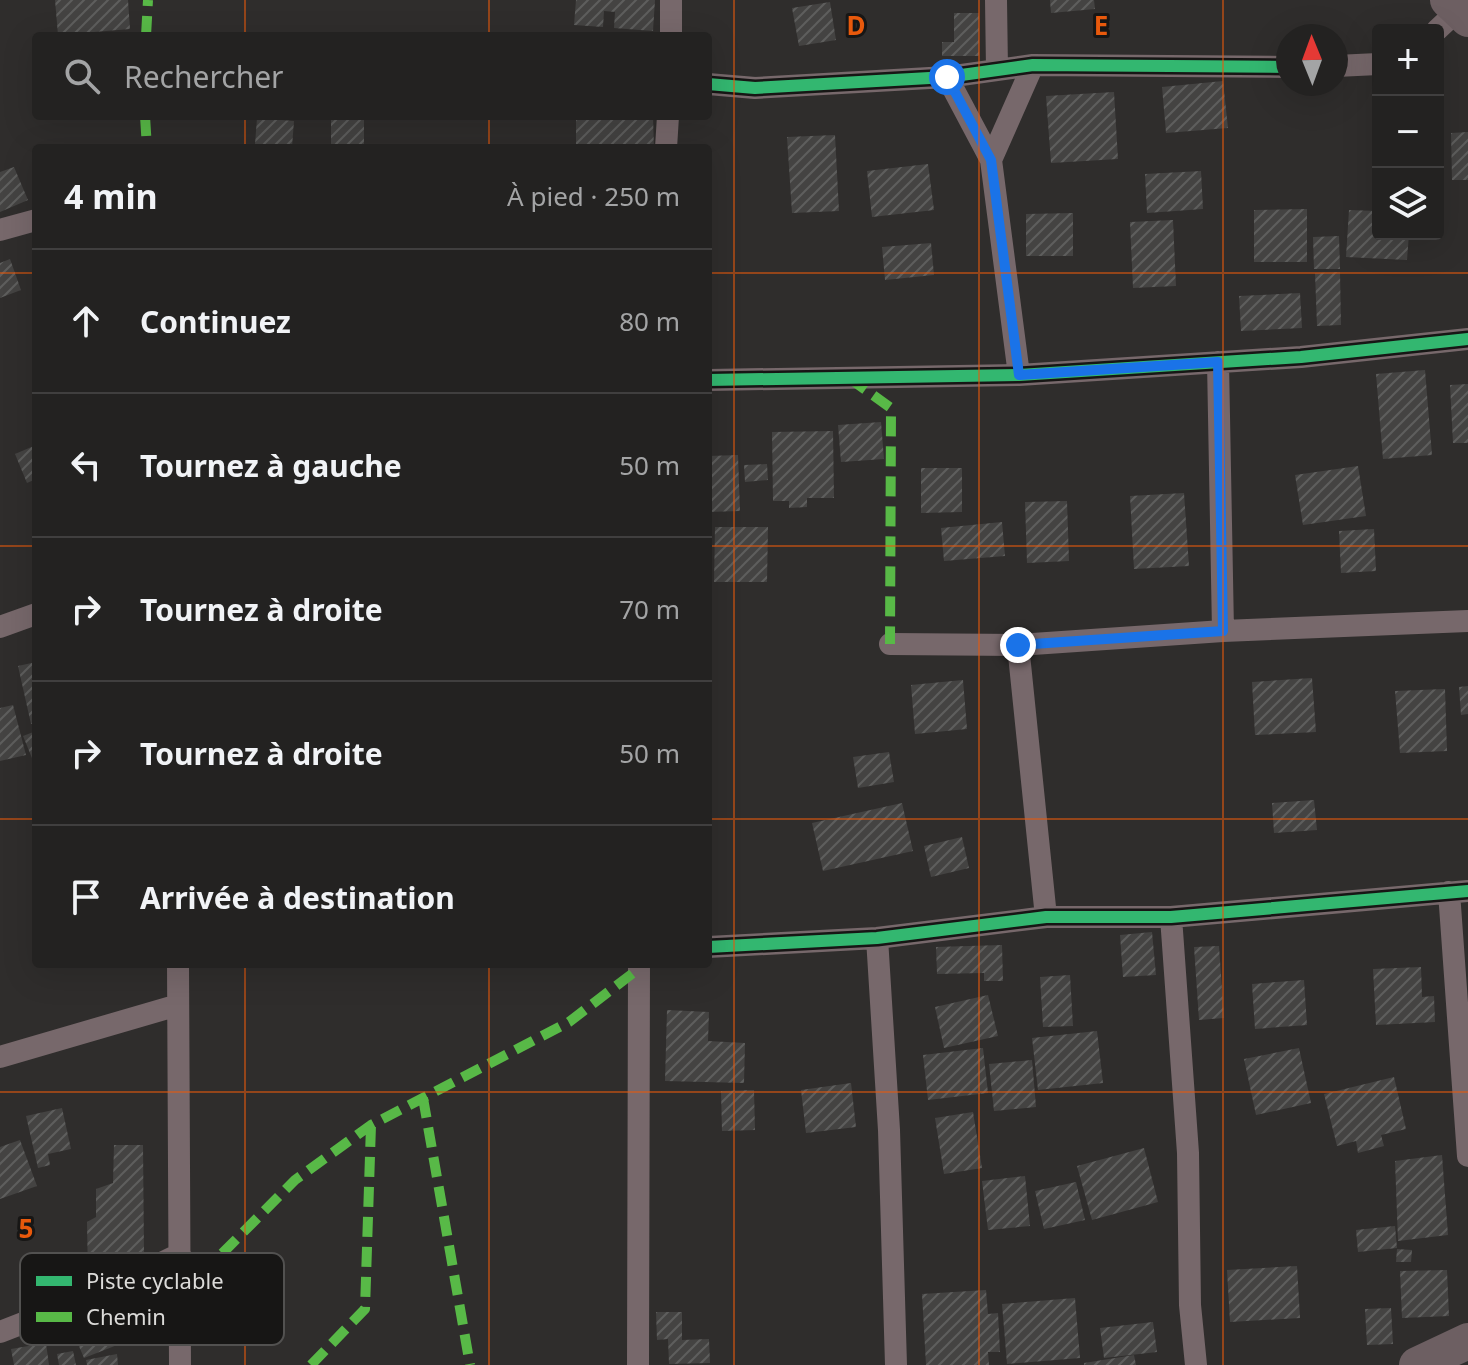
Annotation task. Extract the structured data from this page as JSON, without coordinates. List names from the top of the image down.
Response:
{
  "legend": ["Piste cyclable", "Chemin"],
  "north": "top",
  "page": {
    "map_buttons": ["+", "−"],
    "search": "Rechercher",
    "heading": ["4 min", "À pied · 250 m"],
    "list": [
      ["Continuez", "80 m"],
      ["Tournez à gauche", "50 m"],
      ["Tournez à droite", "70 m"],
      ["Tournez à droite", "50 m"],
      "Arrivée à destination"
    ]
  },
  "grid": {
    "columns": ["D", "E"],
    "rows": ["5"]
  }
}
